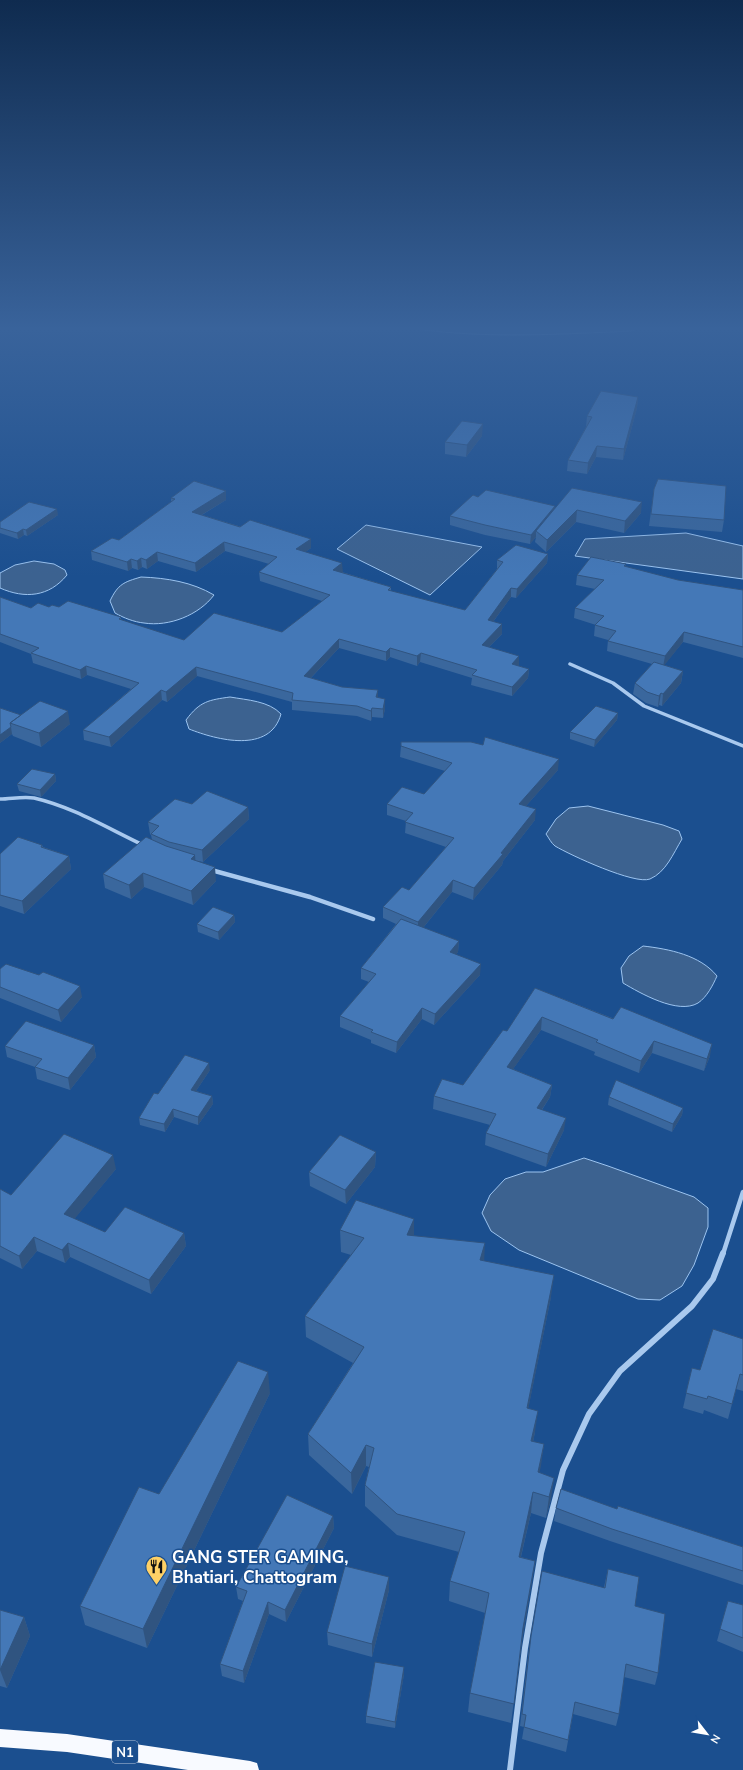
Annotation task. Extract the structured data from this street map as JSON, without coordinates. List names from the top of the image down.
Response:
{
  "streets": {
    "highway": ["N1"]
  },
  "places": {
    "restaurant": ["GANG STER GAMING, Bhatiari, Chattogram"]
  },
  "north": "bottom right"
}
